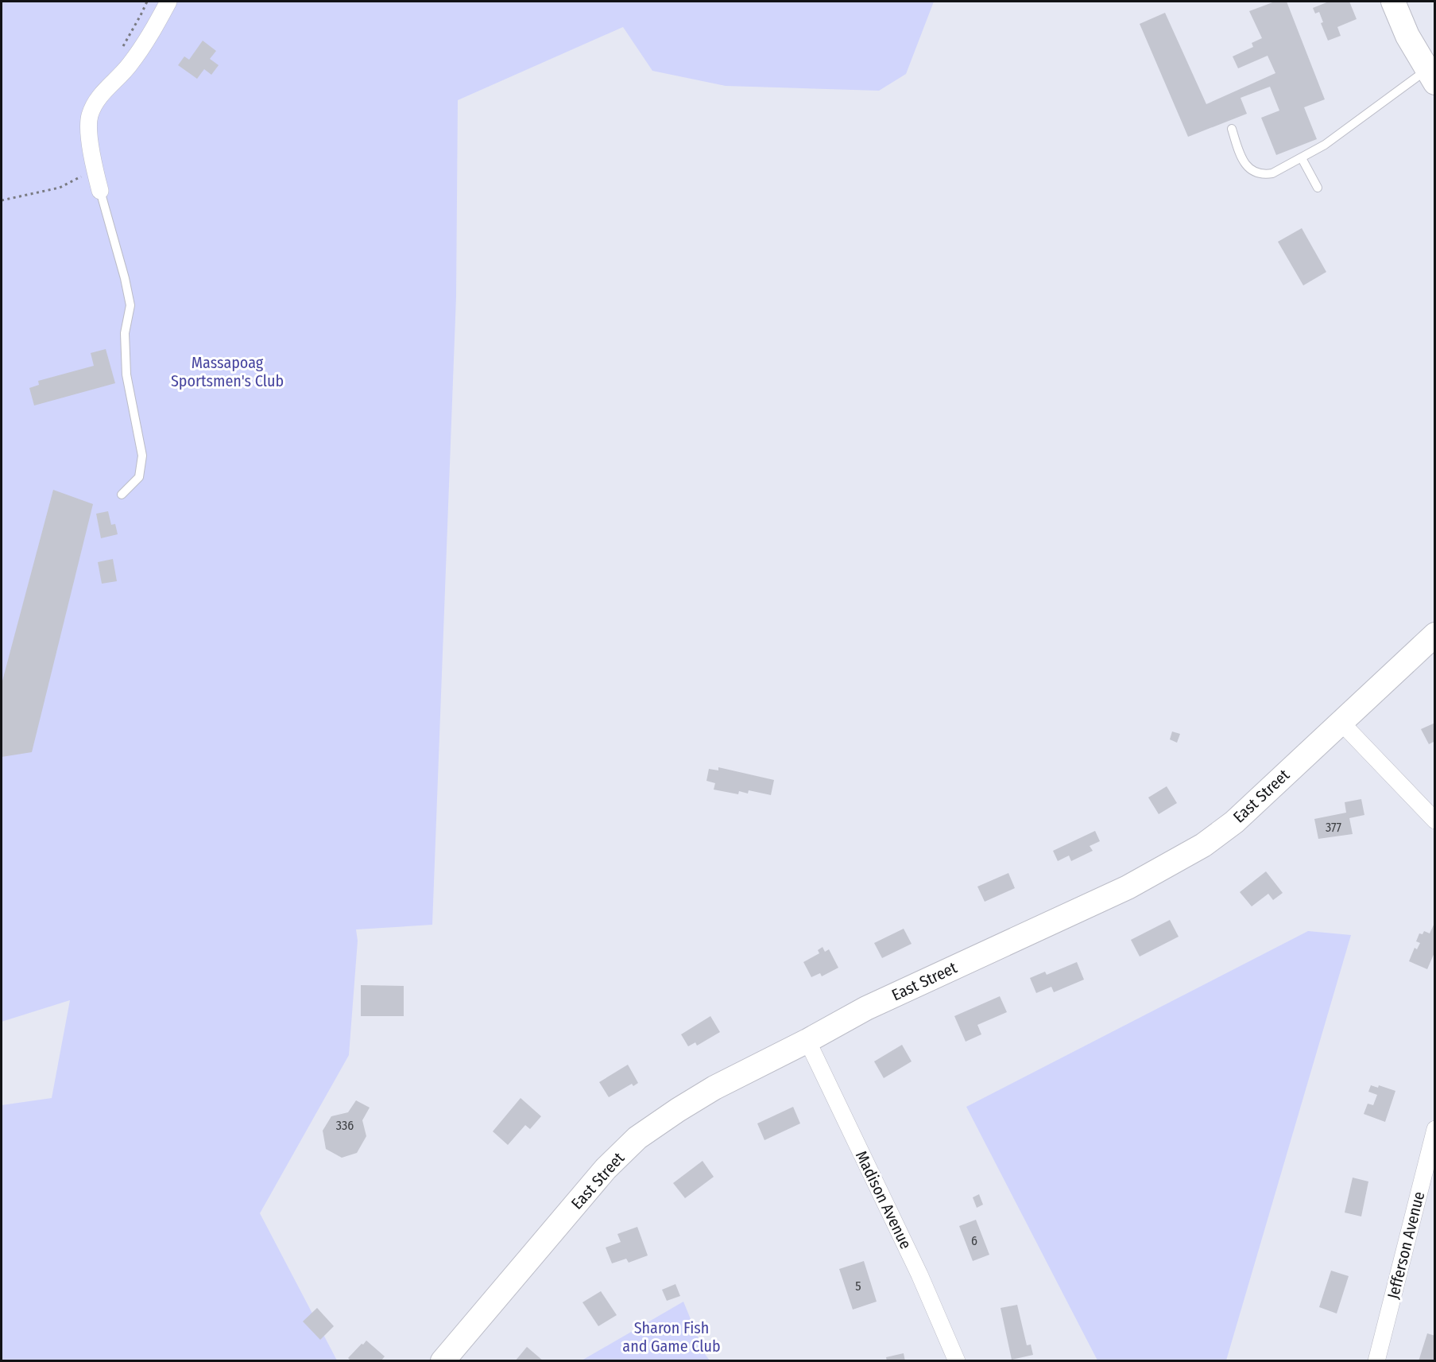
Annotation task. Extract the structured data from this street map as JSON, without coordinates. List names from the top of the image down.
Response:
{
  "streets": {
    "street": ["East Street", "Madison Avenue", "Jefferson Avenue"]
  },
  "crossings": [
    ["East Street", "Madison Avenue"]
  ],
  "parks": ["Massapoag Sportsmen's Club", "Sharon Fish and Game Club"],
  "house_numbers": [
    "377",
    "336",
    "6",
    "5"
  ]
}
